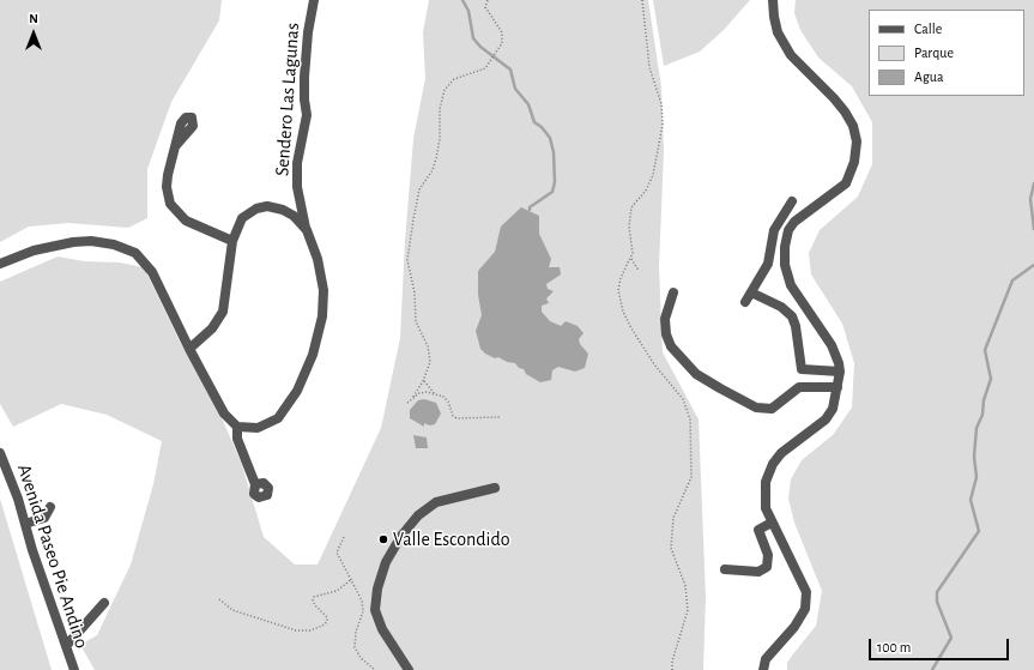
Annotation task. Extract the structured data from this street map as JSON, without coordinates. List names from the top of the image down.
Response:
{
  "streets": {
    "street": ["Sendero Las Lagunas", "Avenida Paseo Pie Andino"]
  },
  "places": ["Valle Escondido"],
  "legend": ["Calle", "Parque", "Agua"],
  "scale_bar": "100 m",
  "north": "top"
}
